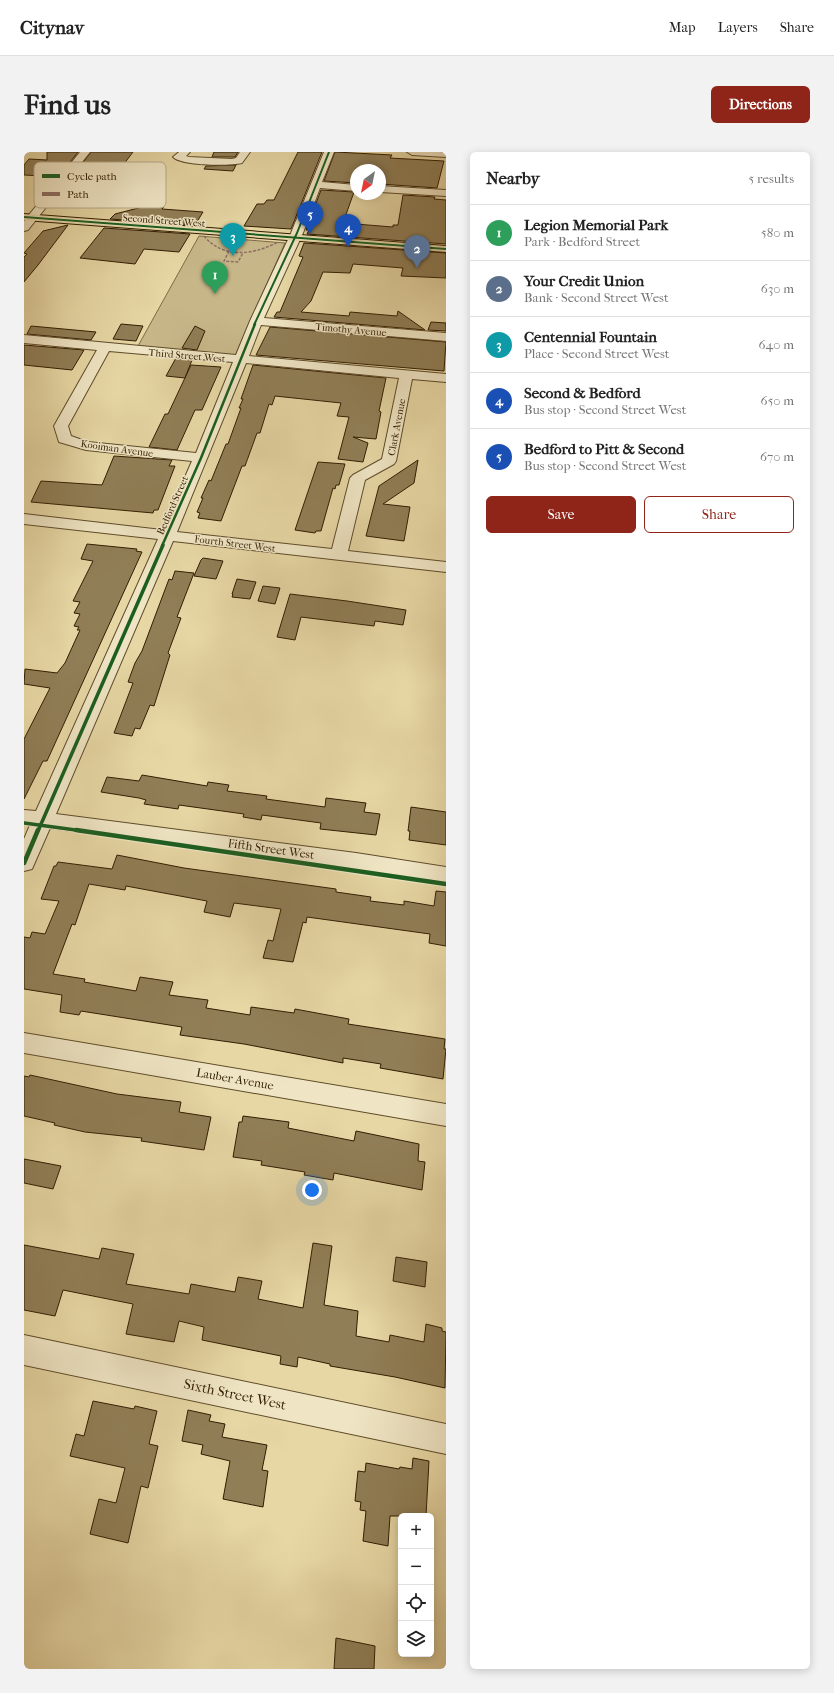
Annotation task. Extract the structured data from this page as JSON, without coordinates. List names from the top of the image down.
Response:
{
  "streets": {
    "main road": ["Second Street West"],
    "street": [
      "Timothy Avenue",
      "Third Street West",
      "Clark Avenue",
      "Kooiman Avenue",
      "Bedford Street",
      "Fourth Street West",
      "Fifth Street West",
      "Lauber Avenue",
      "Sixth Street West"
    ]
  },
  "crossings": [
    ["Second Street West", "Bedford Street"],
    ["Timothy Avenue", "Bedford Street"],
    ["Third Street West", "Clark Avenue"],
    ["Third Street West", "Kooiman Avenue"],
    ["Third Street West", "Bedford Street"],
    ["Clark Avenue", "Fourth Street West"],
    ["Kooiman Avenue", "Bedford Street"],
    ["Bedford Street", "Fourth Street West"],
    ["Bedford Street", "Fifth Street West"]
  ],
  "legend": ["Cycle path", "Path"],
  "north": "bottom left",
  "page": {
    "header": "Citynav",
    "nav": ["Map", "Layers", "Share"],
    "buttons": [
      "Directions",
      ["Save", "Share"]
    ],
    "title": "Find us",
    "heading": ["Nearby", "5 results"],
    "pins": [
      "5",
      "4",
      "3",
      "2",
      "1"
    ],
    "list": [
      {
        "mark": "1",
        "name": "Legion Memorial Park",
        "note": "Park · Bedford Street",
        "value": "580 m"
      },
      {
        "mark": "2",
        "name": "Your Credit Union",
        "note": "Bank · Second Street West",
        "value": "630 m"
      },
      {
        "mark": "3",
        "name": "Centennial Fountain",
        "note": "Place · Second Street West",
        "value": "640 m"
      },
      {
        "mark": "4",
        "name": "Second & Bedford",
        "note": "Bus stop · Second Street West",
        "value": "650 m"
      },
      {
        "mark": "5",
        "name": "Bedford to Pitt & Second",
        "note": "Bus stop · Second Street West",
        "value": "670 m"
      }
    ],
    "map_buttons": ["+", "−"]
  }
}
